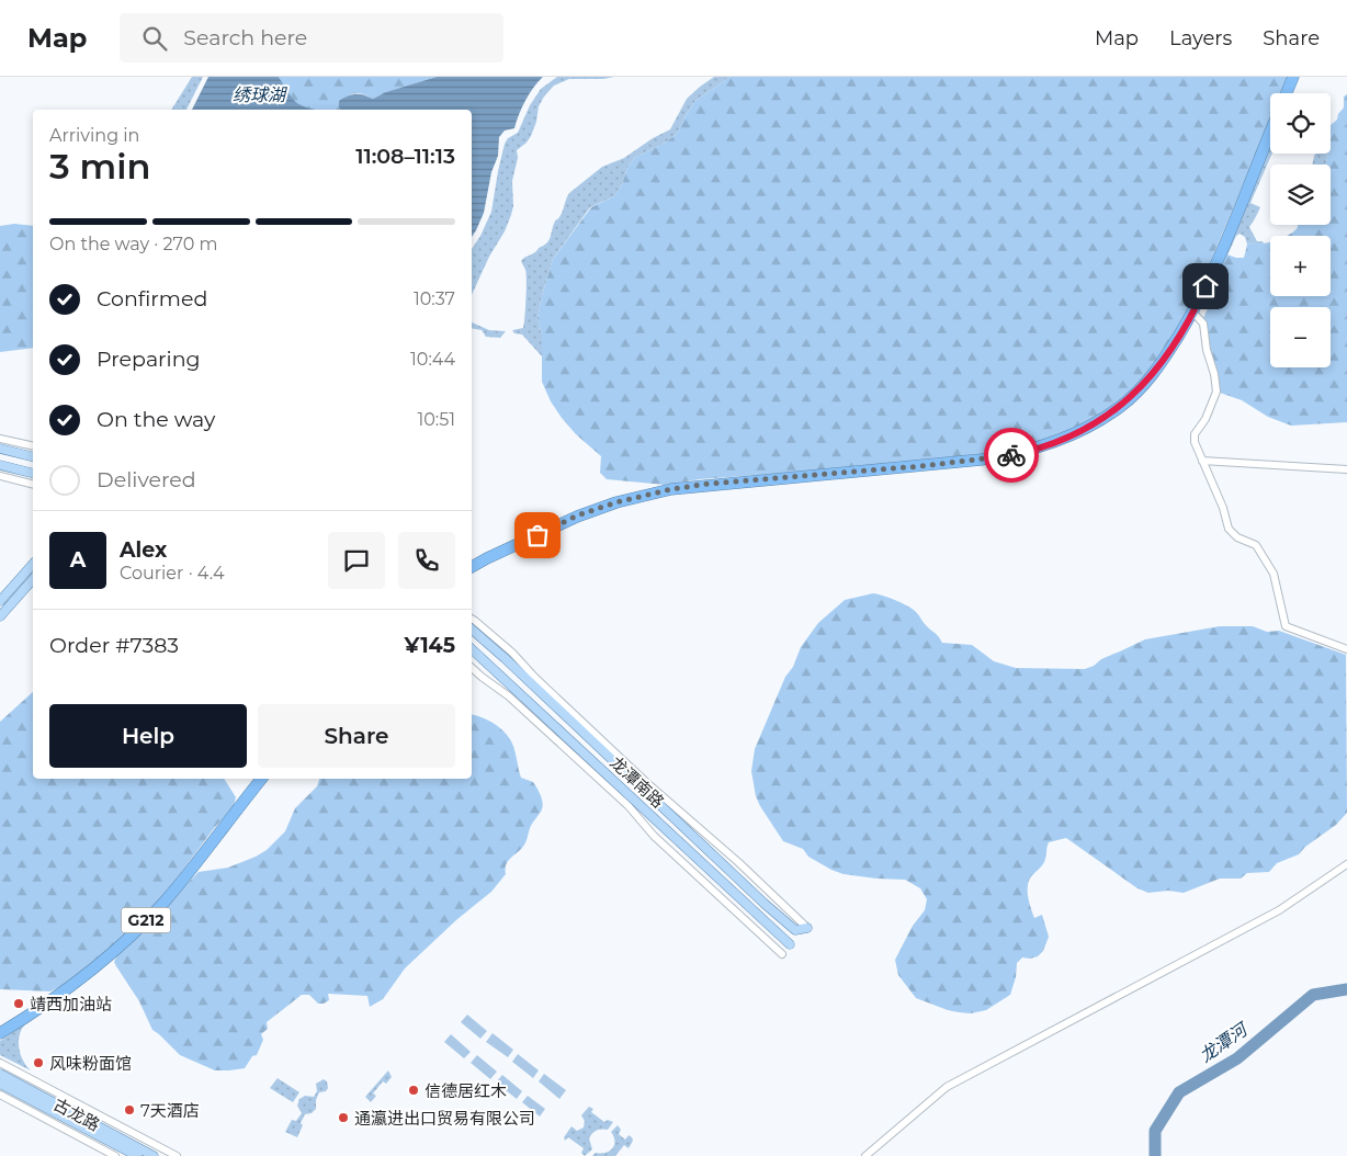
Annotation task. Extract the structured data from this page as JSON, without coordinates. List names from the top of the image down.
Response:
{
  "streets": {
    "highway": ["G212"],
    "main road": ["龙潭南路", "古龙路"]
  },
  "water": ["绣球湖", "龙潭河"],
  "places": [
    "靖西加油站",
    "风味粉面馆",
    "信德居红木",
    "7天酒店",
    "通瀛进出口贸易有限公司"
  ],
  "page": {
    "header": "Map",
    "search": "Search here",
    "nav": ["Map", "Layers", "Share"],
    "map_buttons": ["+", "−"],
    "heading": ["3 min", "Arriving in", "11:08–11:13"],
    "panel": [
      "Alex",
      "Courier · 4.4",
      "Order #7383",
      "¥145"
    ],
    "bar": "On the way · 270 m",
    "list": [
      ["Confirmed", "10:37"],
      ["Preparing", "10:44"],
      ["On the way", "10:51"],
      "Delivered"
    ],
    "round": "A",
    "buttons": ["Help", "Share"]
  }
}
